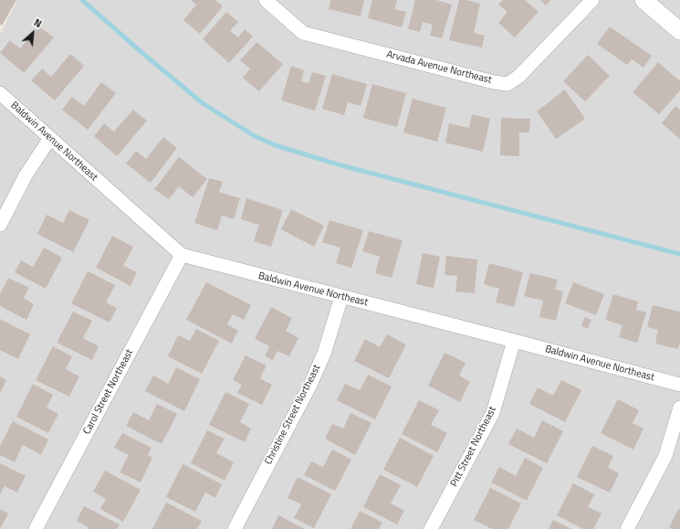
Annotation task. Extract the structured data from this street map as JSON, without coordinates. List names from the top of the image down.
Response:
{
  "streets": {
    "street": [
      "Arvada Avenue Northeast",
      "Baldwin Avenue Northeast",
      "Carol Street Northeast",
      "Christine Street Northeast",
      "Pitt Street Northeast"
    ]
  },
  "crossings": [
    ["Baldwin Avenue Northeast", "Carol Street Northeast"],
    ["Baldwin Avenue Northeast", "Christine Street Northeast"],
    ["Baldwin Avenue Northeast", "Pitt Street Northeast"]
  ],
  "north": "top right"
}
